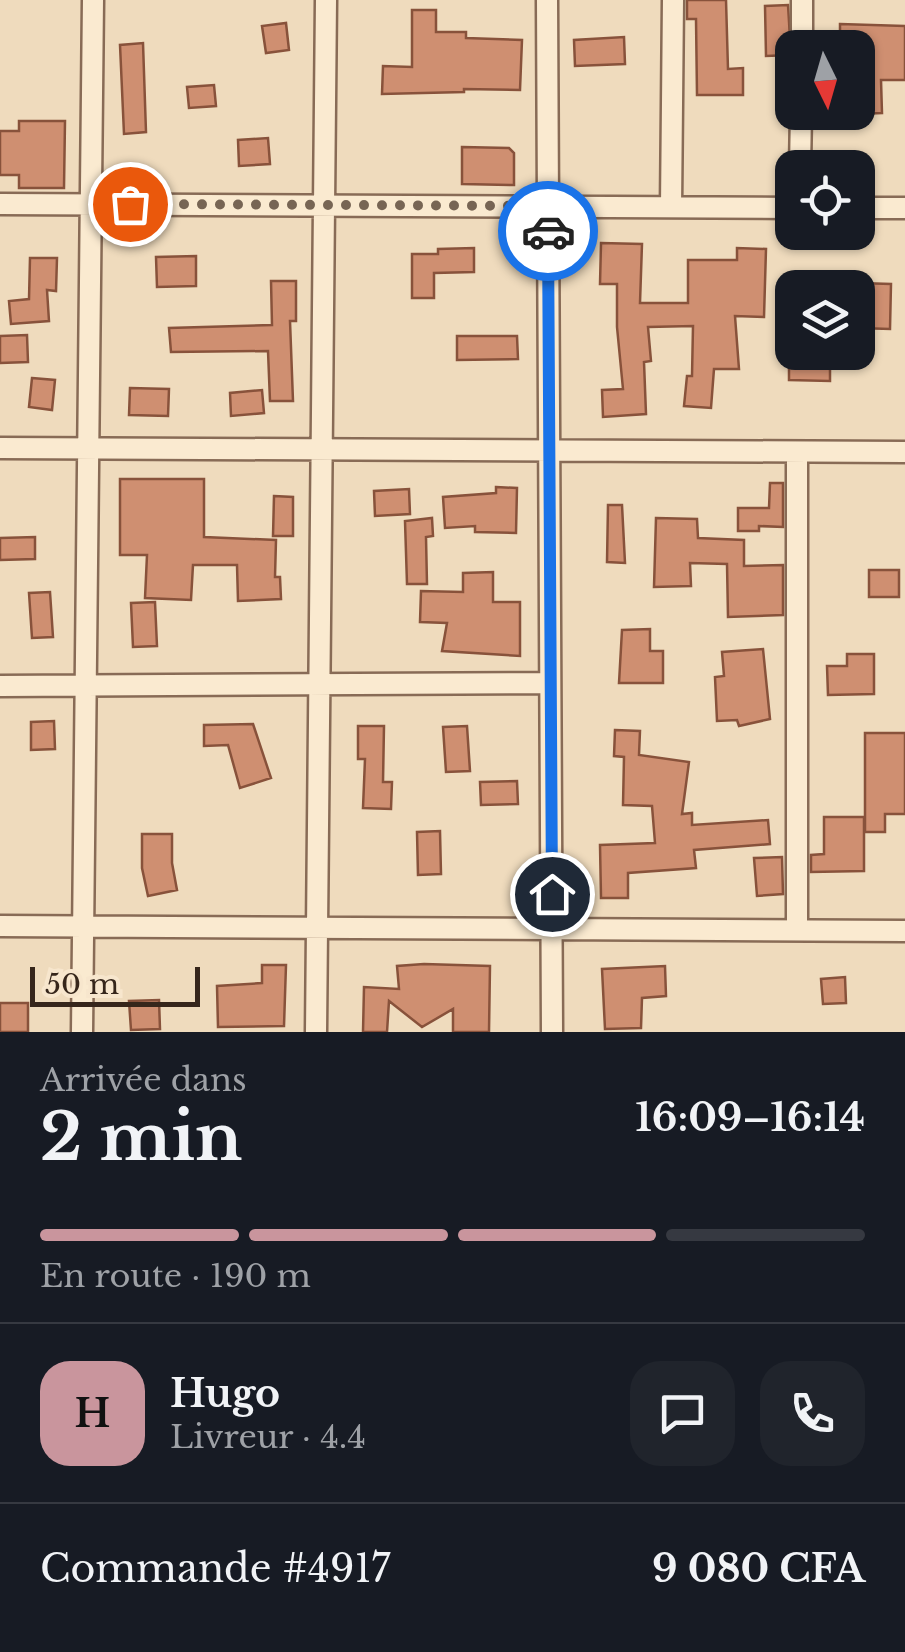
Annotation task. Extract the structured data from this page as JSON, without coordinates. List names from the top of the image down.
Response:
{
  "scale_bar": "50 m",
  "north": "bottom",
  "page": {
    "scale": "50 m",
    "heading": ["2 min", "Arrivée dans", "16:09–16:14"],
    "panel": [
      "Hugo",
      "Livreur · 4.4",
      "Commande #4917",
      "9 080 CFA"
    ],
    "bar": "En route · 190 m",
    "round": "H"
  }
}
